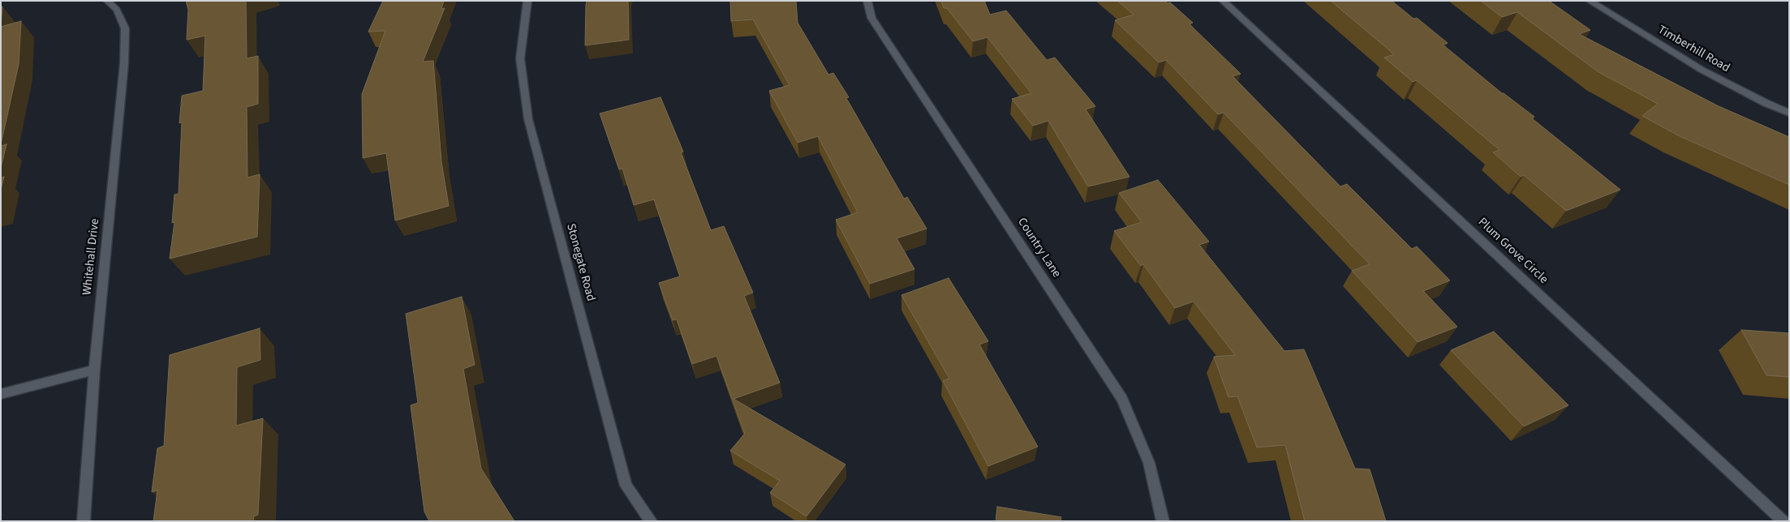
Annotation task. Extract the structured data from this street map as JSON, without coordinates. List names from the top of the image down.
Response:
{
  "streets": {
    "street": [
      "Timberhill Road",
      "Country Lane",
      "Plum Grove Circle",
      "Whitehall Drive",
      "Stonegate Road"
    ]
  }
}
